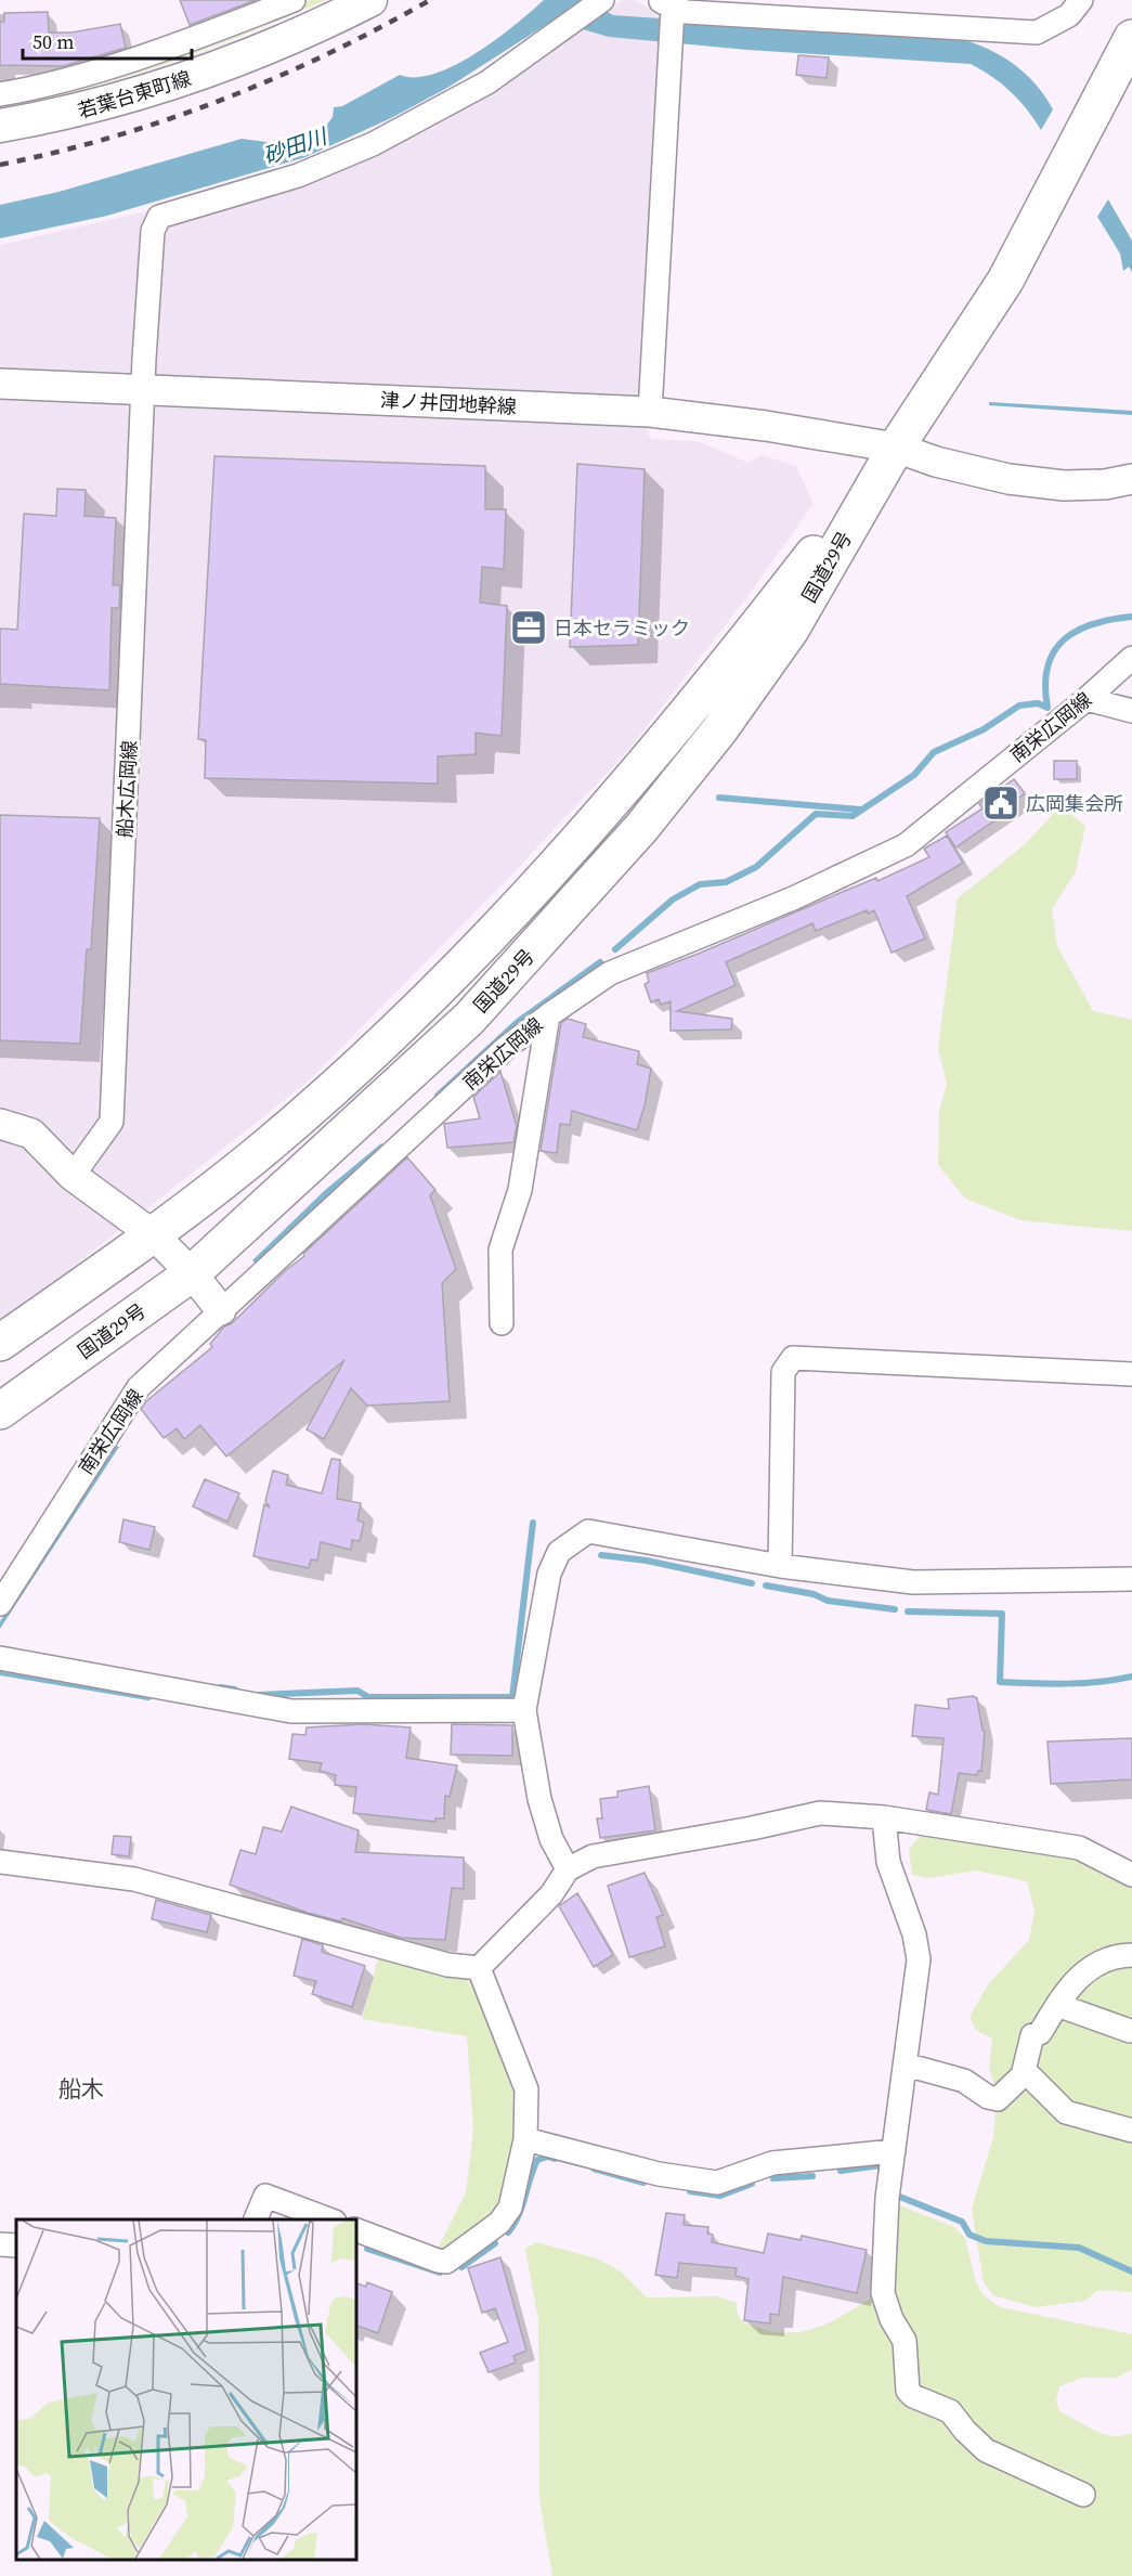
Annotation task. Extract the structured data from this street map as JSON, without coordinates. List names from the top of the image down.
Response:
{
  "streets": {
    "highway": ["国道29号"],
    "main road": ["若葉台東町線"],
    "street": ["津ノ井団地幹線", "南栄広岡線", "船木広岡線"]
  },
  "crossings": [
    ["津ノ井団地幹線", "国道29号"],
    ["津ノ井団地幹線", "船木広岡線"]
  ],
  "districts": ["船木"],
  "water": ["砂田川"],
  "places": {
    "office": ["日本セラミック"],
    "public building": ["広岡集会所"]
  },
  "scale_bar": "50 m"
}
